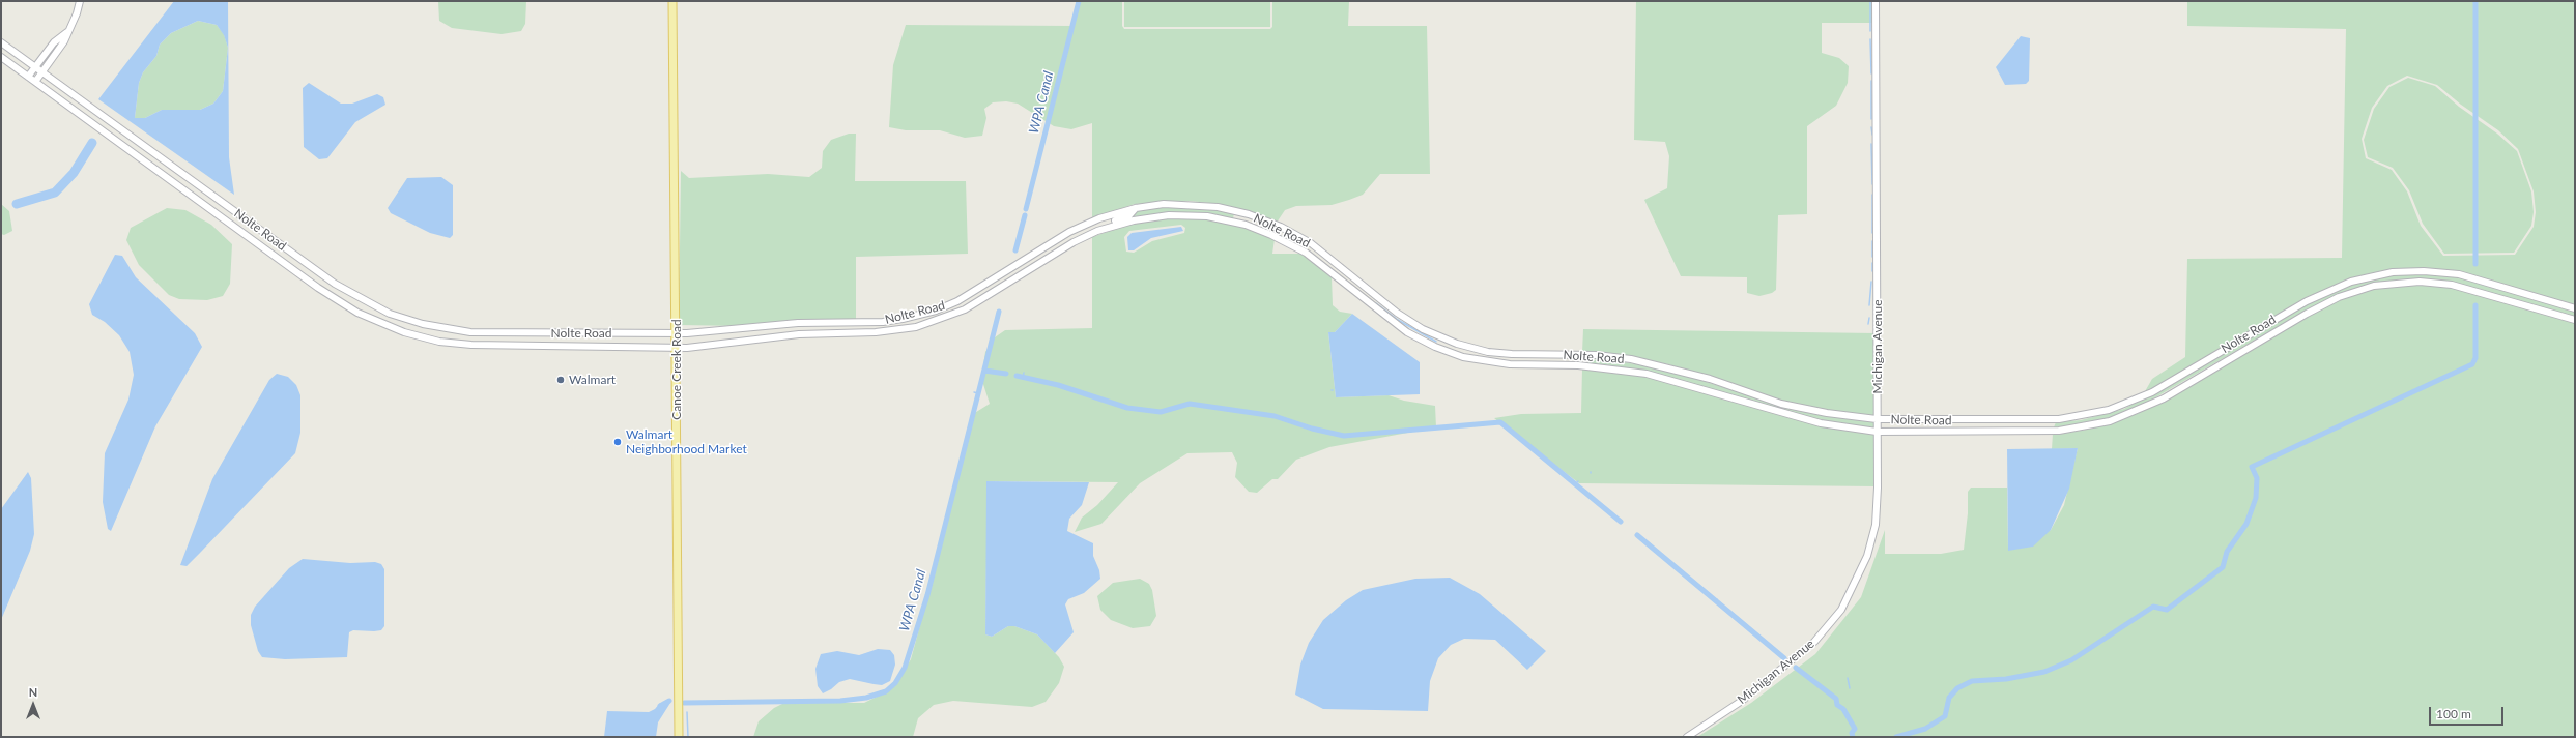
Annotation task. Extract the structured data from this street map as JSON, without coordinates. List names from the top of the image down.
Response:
{
  "streets": {
    "main road": ["Canoe Creek Road"],
    "street": ["Nolte Road", "Michigan Avenue"]
  },
  "crossings": [
    ["Nolte Road", "Michigan Avenue"],
    ["Nolte Road", "Canoe Creek Road"]
  ],
  "water": ["WPA Canal"],
  "places": ["Walmart", "Walmart Neighborhood Market"],
  "scale_bar": "100 m",
  "north": "top"
}
